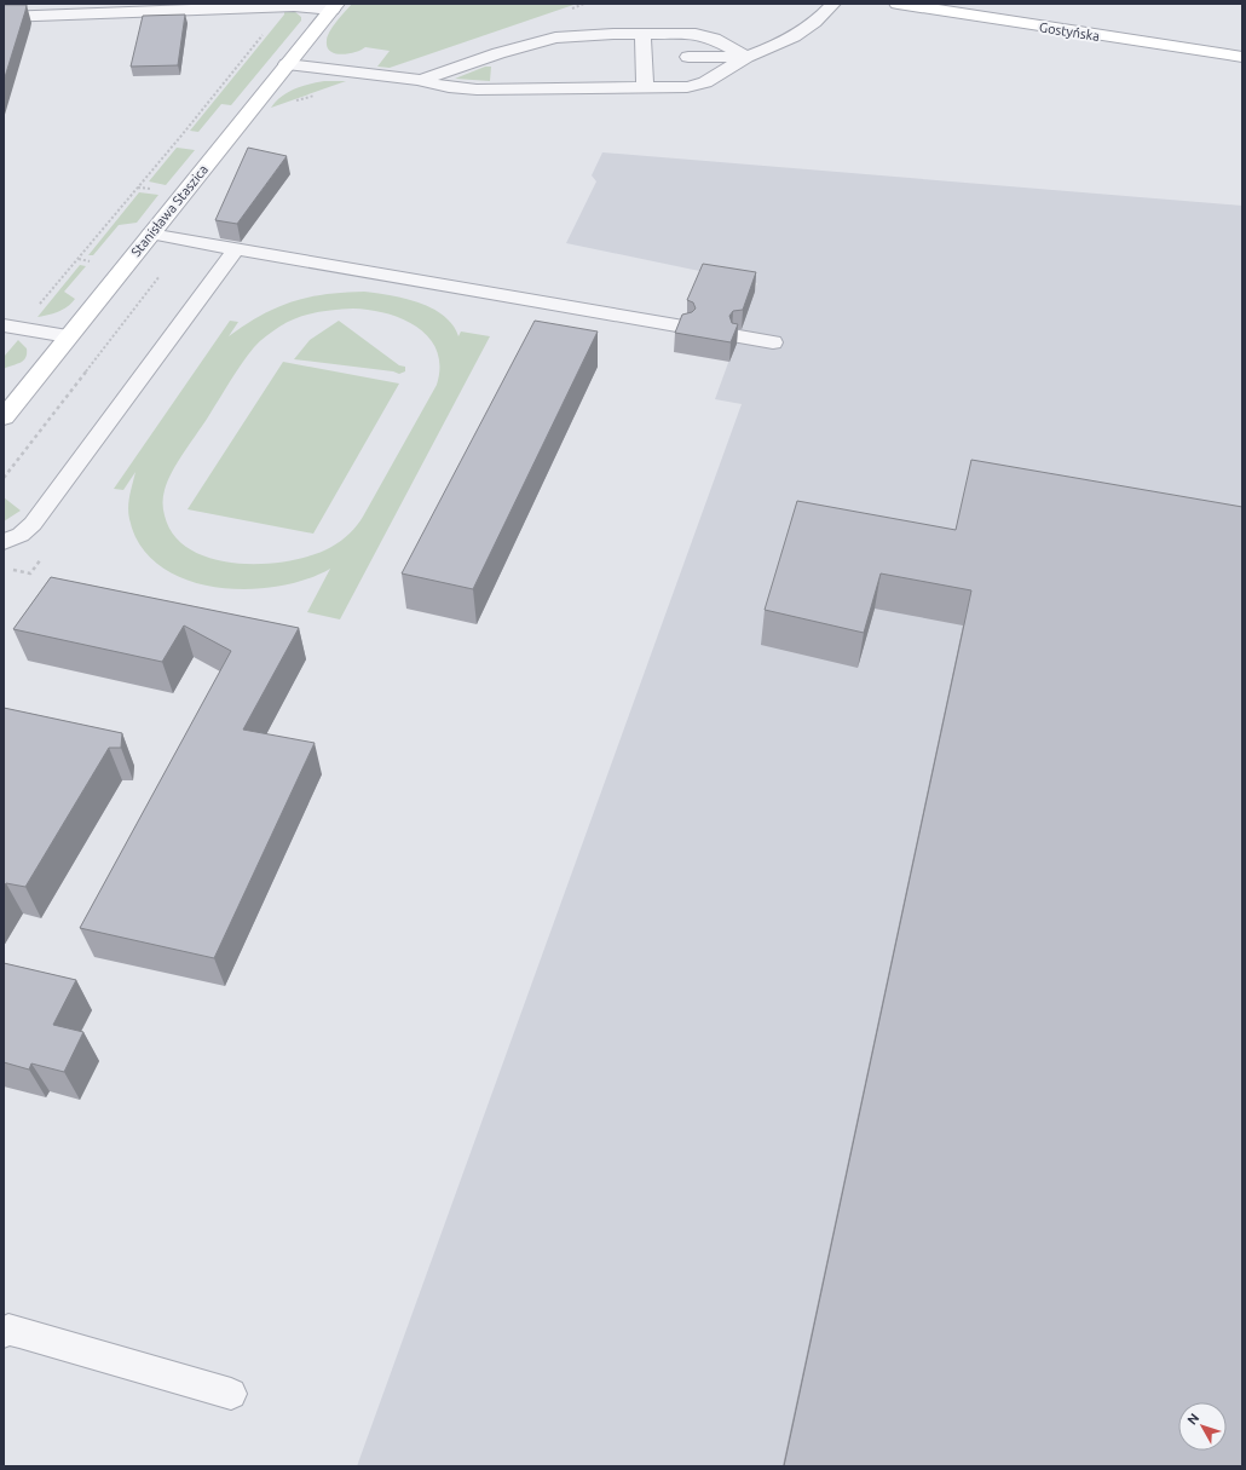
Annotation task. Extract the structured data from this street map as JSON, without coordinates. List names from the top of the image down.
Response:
{
  "streets": {
    "main road": ["Gostyńska", "Stanisława Staszica"]
  },
  "north": "top left"
}
